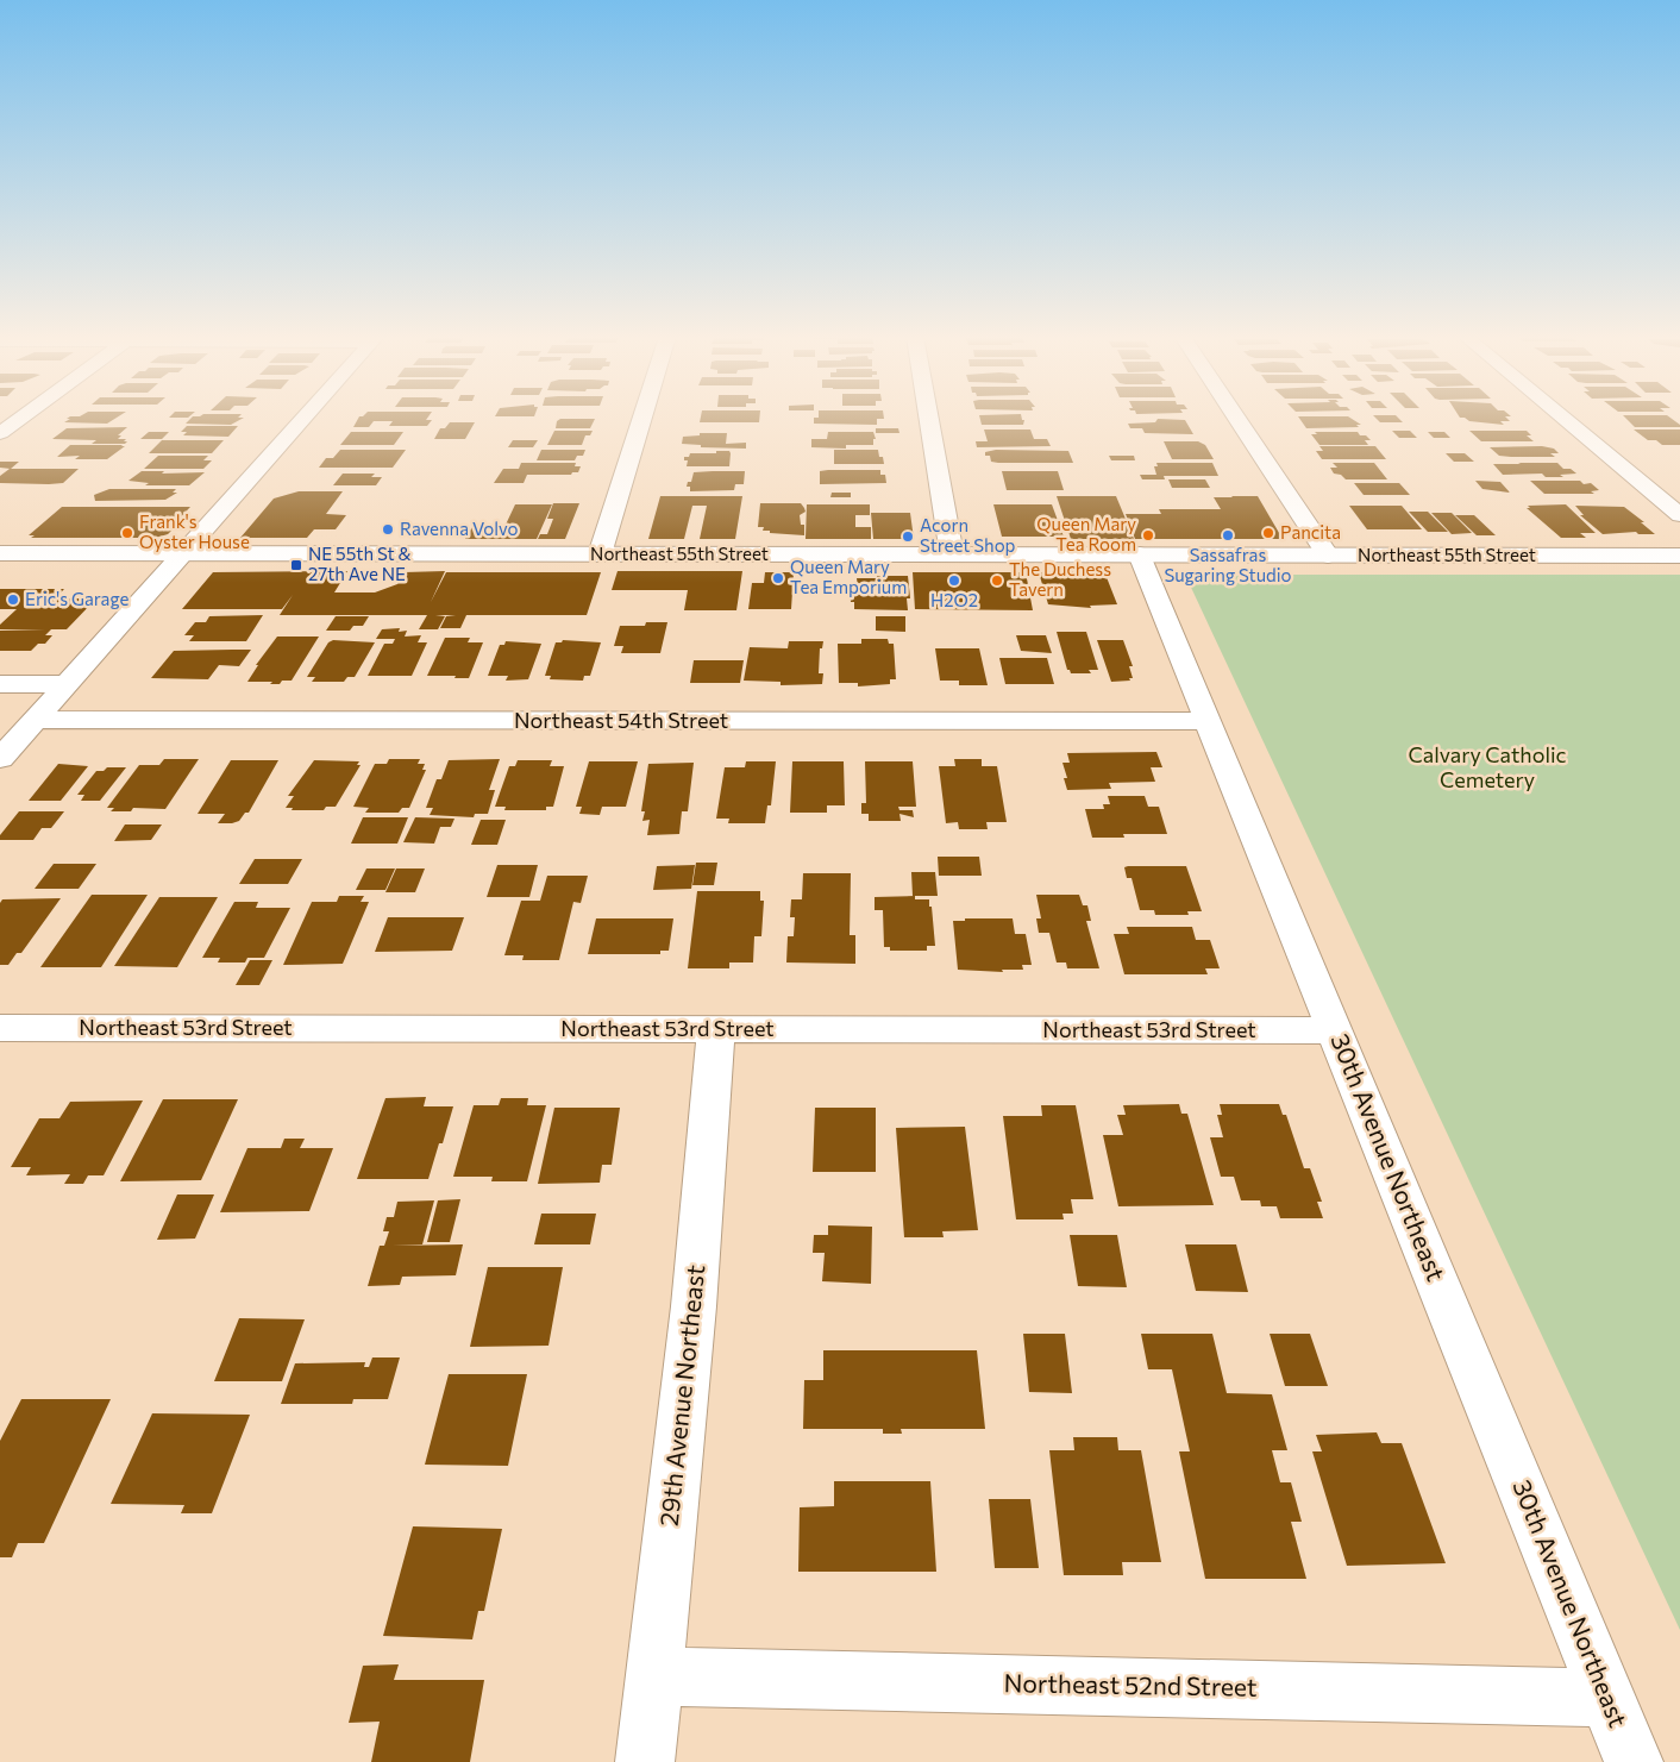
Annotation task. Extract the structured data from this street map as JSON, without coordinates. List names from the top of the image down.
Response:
{
  "streets": {
    "street": [
      "Northeast 55th Street",
      "Northeast 54th Street",
      "Northeast 53rd Street",
      "30th Avenue Northeast",
      "29th Avenue Northeast",
      "Northeast 52nd Street"
    ]
  },
  "crossings": [
    ["Northeast 55th Street", "30th Avenue Northeast"],
    ["Northeast 54th Street", "30th Avenue Northeast"],
    ["Northeast 53rd Street", "30th Avenue Northeast"],
    ["Northeast 53rd Street", "29th Avenue Northeast"],
    ["30th Avenue Northeast", "Northeast 52nd Street"],
    ["29th Avenue Northeast", "Northeast 52nd Street"]
  ],
  "parks": ["Calvary Catholic Cemetery"],
  "places": {
    "other": [
      "Ravenna Volvo",
      "Frank's Oyster House",
      "Pancita",
      "Queen Mary Tea Room",
      "Sassafras Sugaring Studio",
      "Acorn Street Shop",
      "Queen Mary Tea Emporium",
      "H2O2",
      "The Duchess Tavern",
      "Eric's Garage"
    ],
    "transit": ["NE 55th St & 27th Ave NE"]
  }
}
